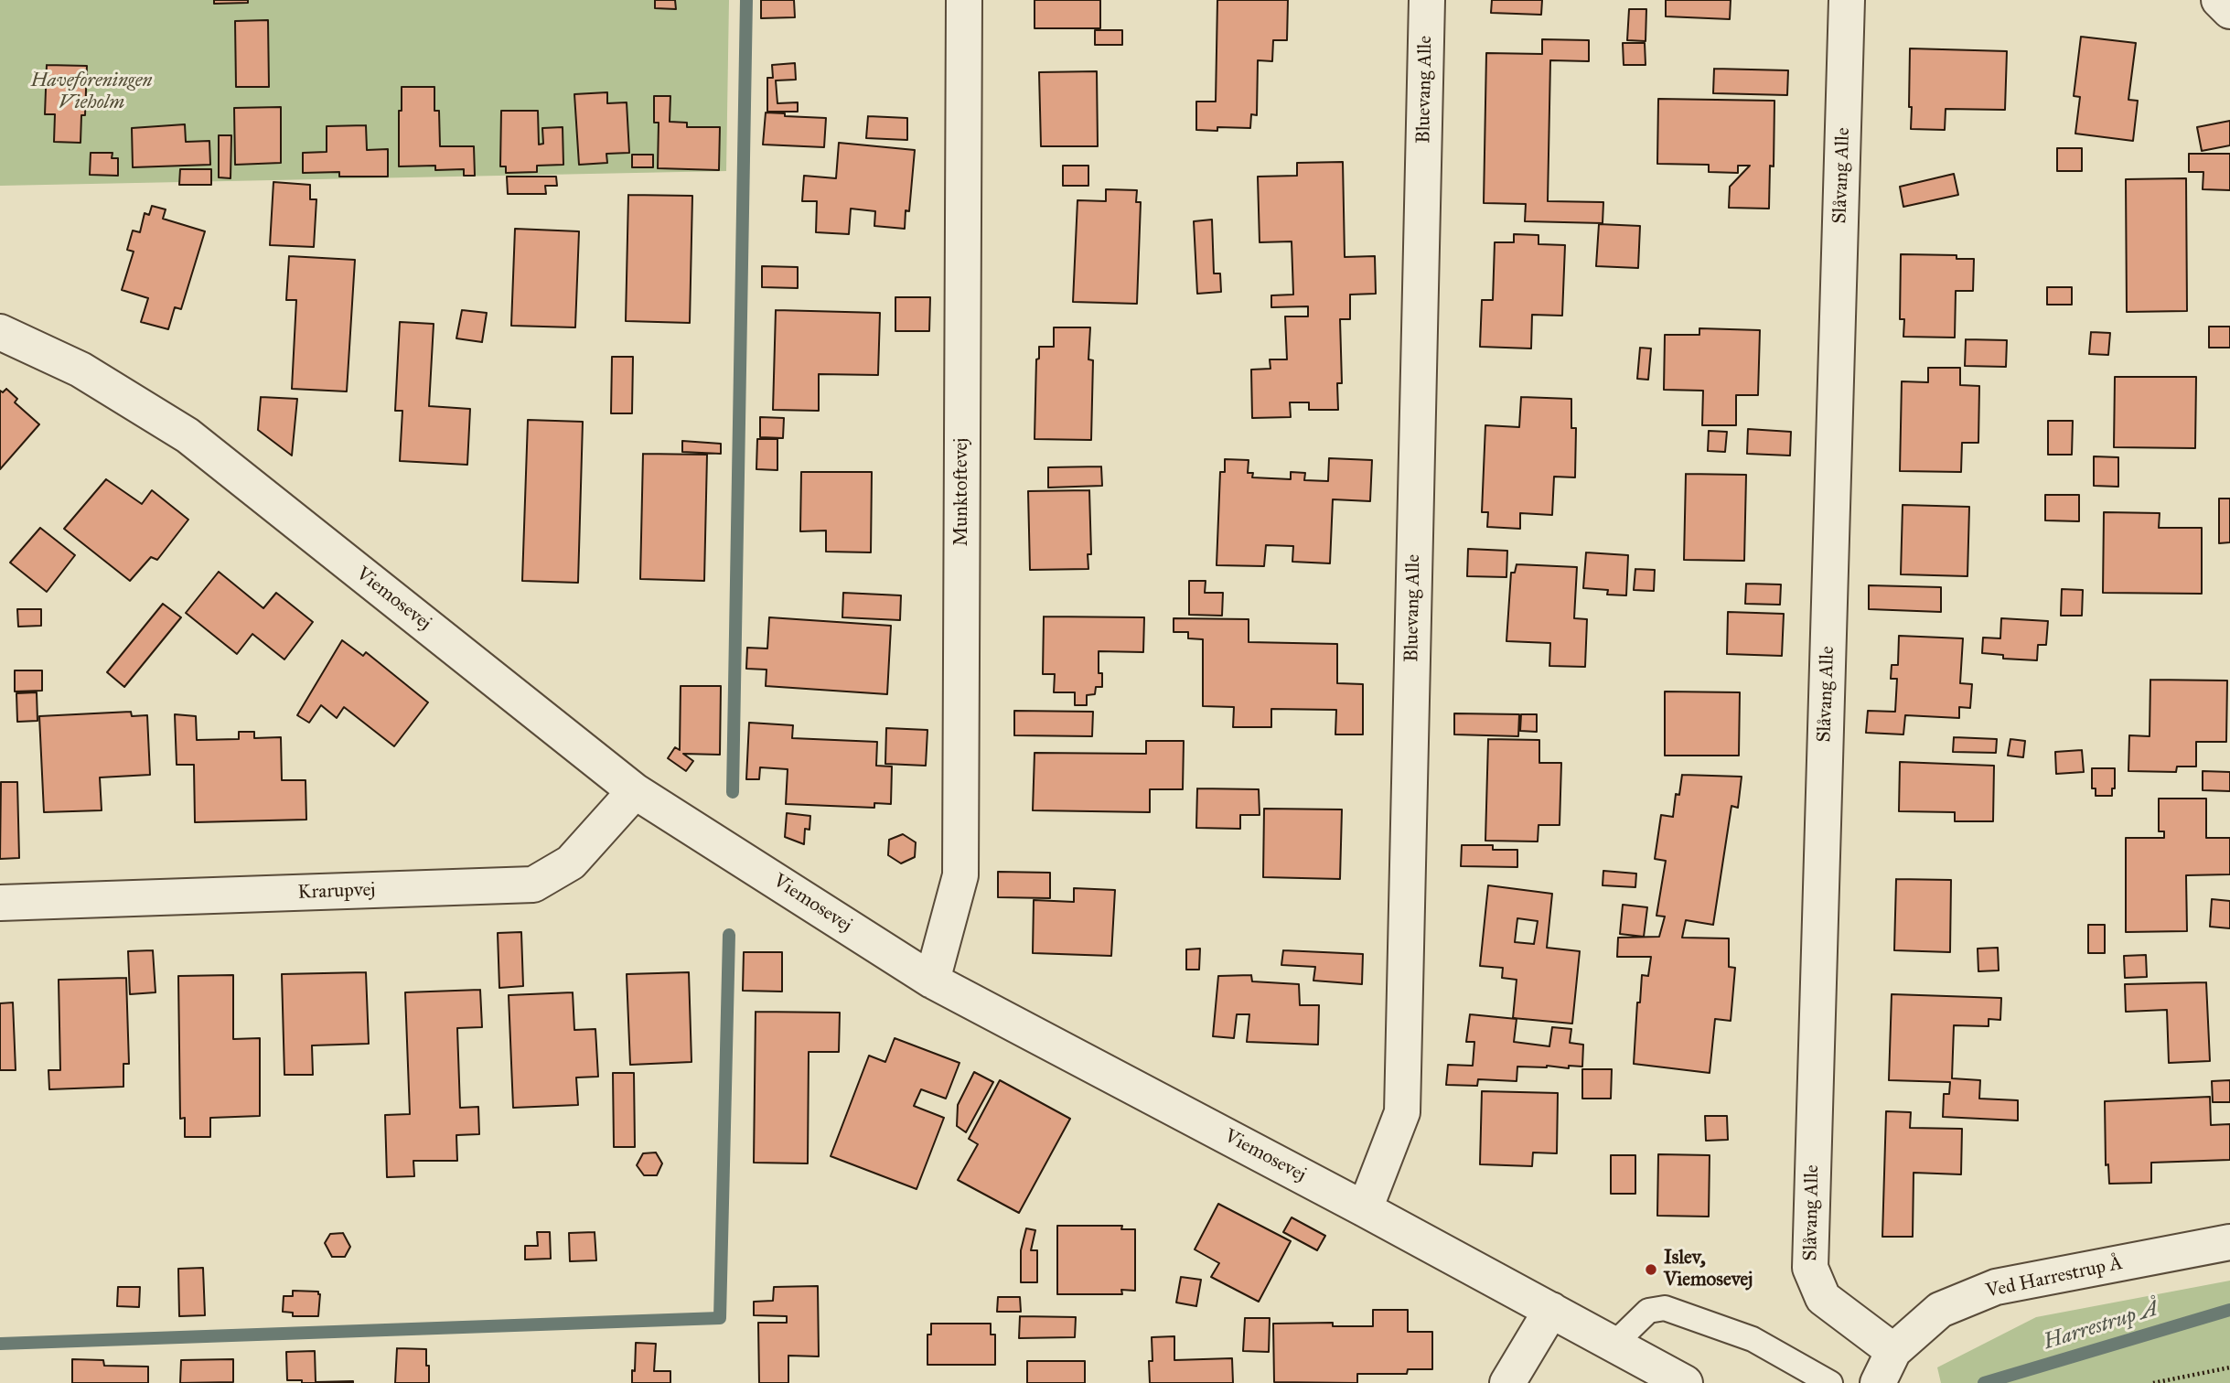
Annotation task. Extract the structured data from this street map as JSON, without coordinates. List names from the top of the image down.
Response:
{
  "streets": {
    "street": [
      "Bluevang Alle",
      "Slåvang Alle",
      "Munktoftevej",
      "Viemosevej",
      "Krarupvej",
      "Ved Harrestrup Å"
    ]
  },
  "crossings": [
    ["Bluevang Alle", "Viemosevej"],
    ["Slåvang Alle", "Ved Harrestrup Å"],
    ["Munktoftevej", "Viemosevej"],
    ["Viemosevej", "Krarupvej"]
  ],
  "water": ["Harrestrup Å"],
  "parks": ["Haveforeningen Vieholm"],
  "places": ["Islev, Viemosevej"]
}
